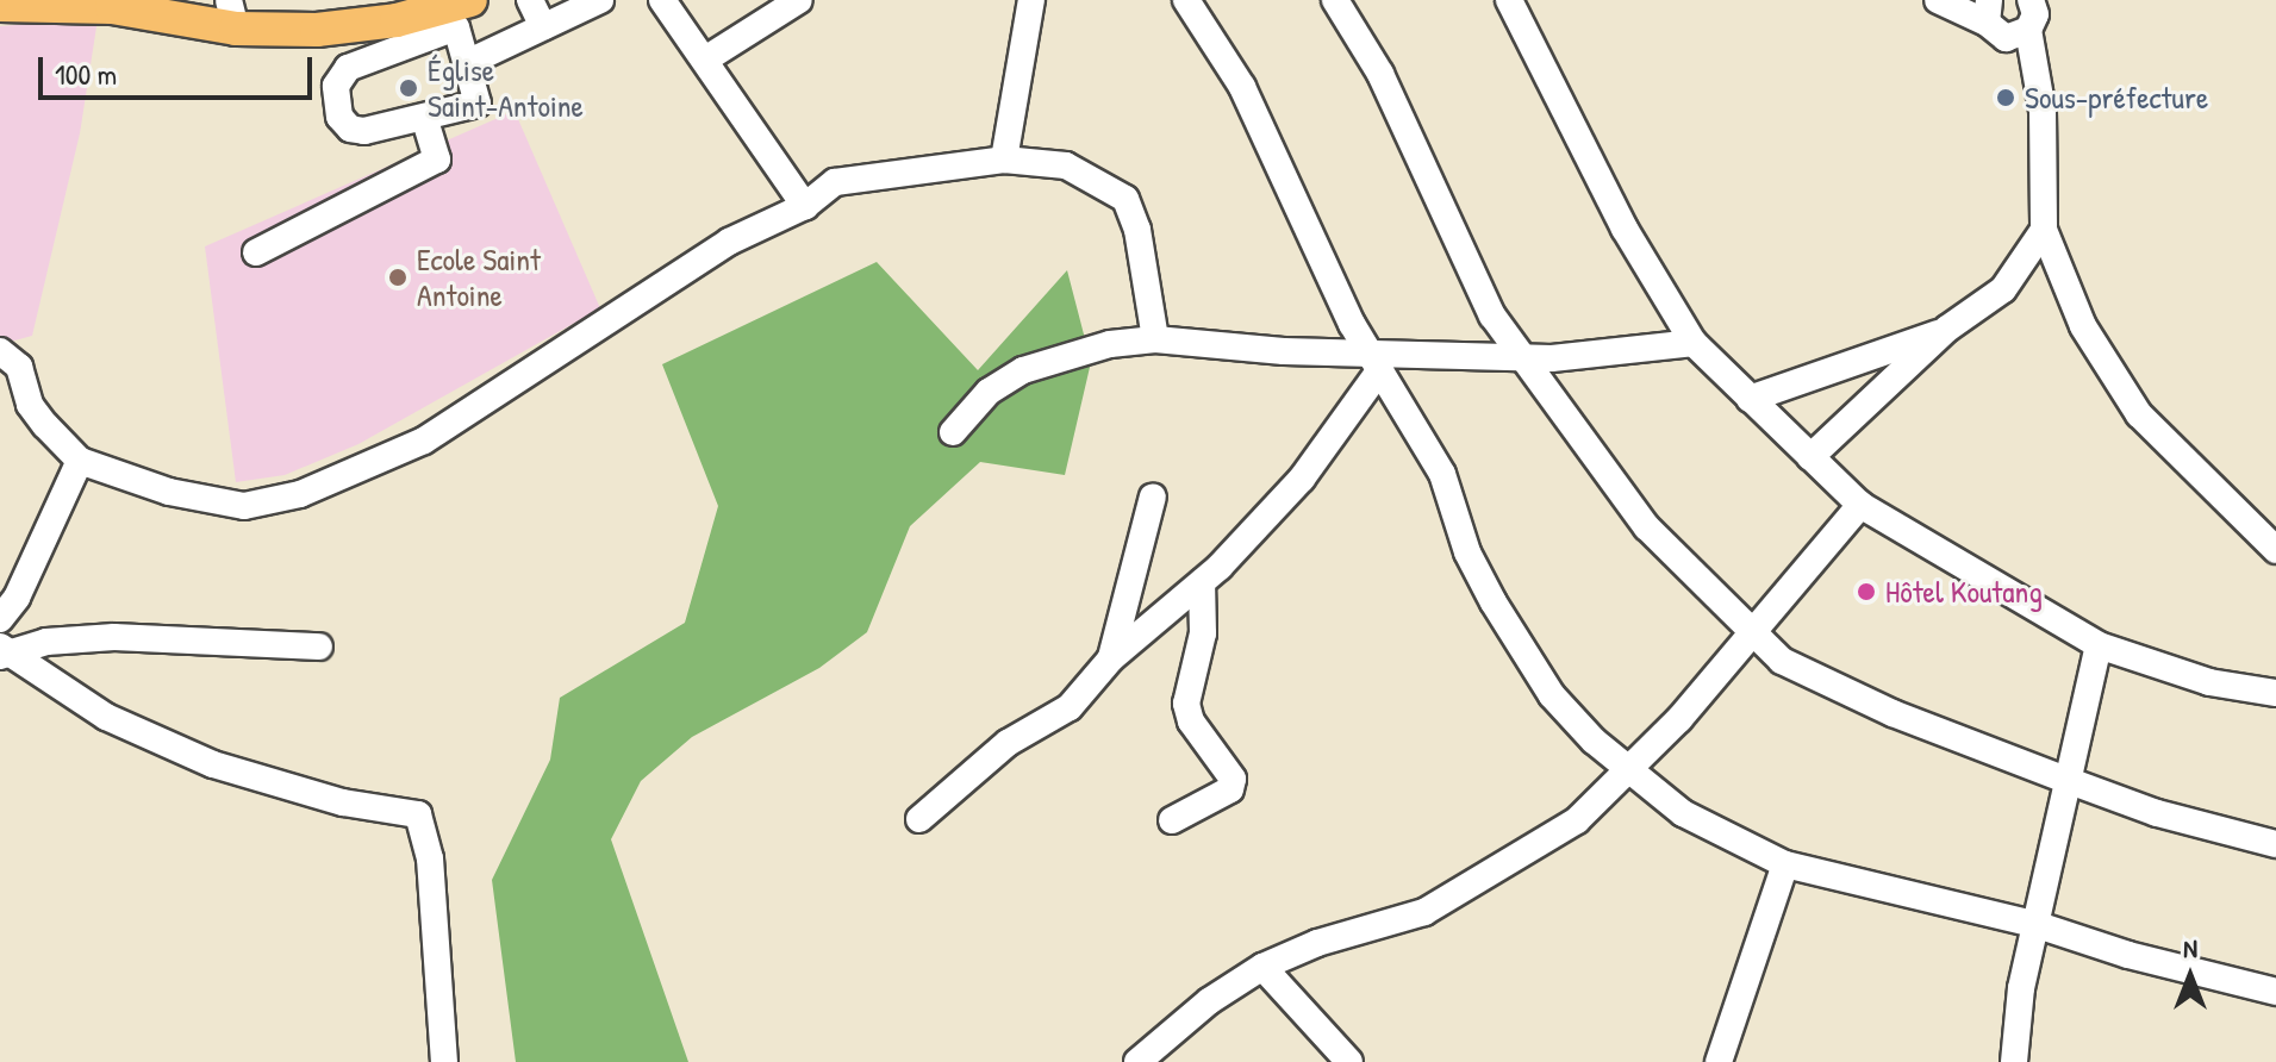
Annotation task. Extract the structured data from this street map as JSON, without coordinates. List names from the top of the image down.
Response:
{
  "places": [
    "Église Saint-Antoine",
    "Sous-préfecture",
    "Ecole Saint Antoine",
    "Hôtel Koutang"
  ],
  "scale_bar": "100 m",
  "north": "top"
}
